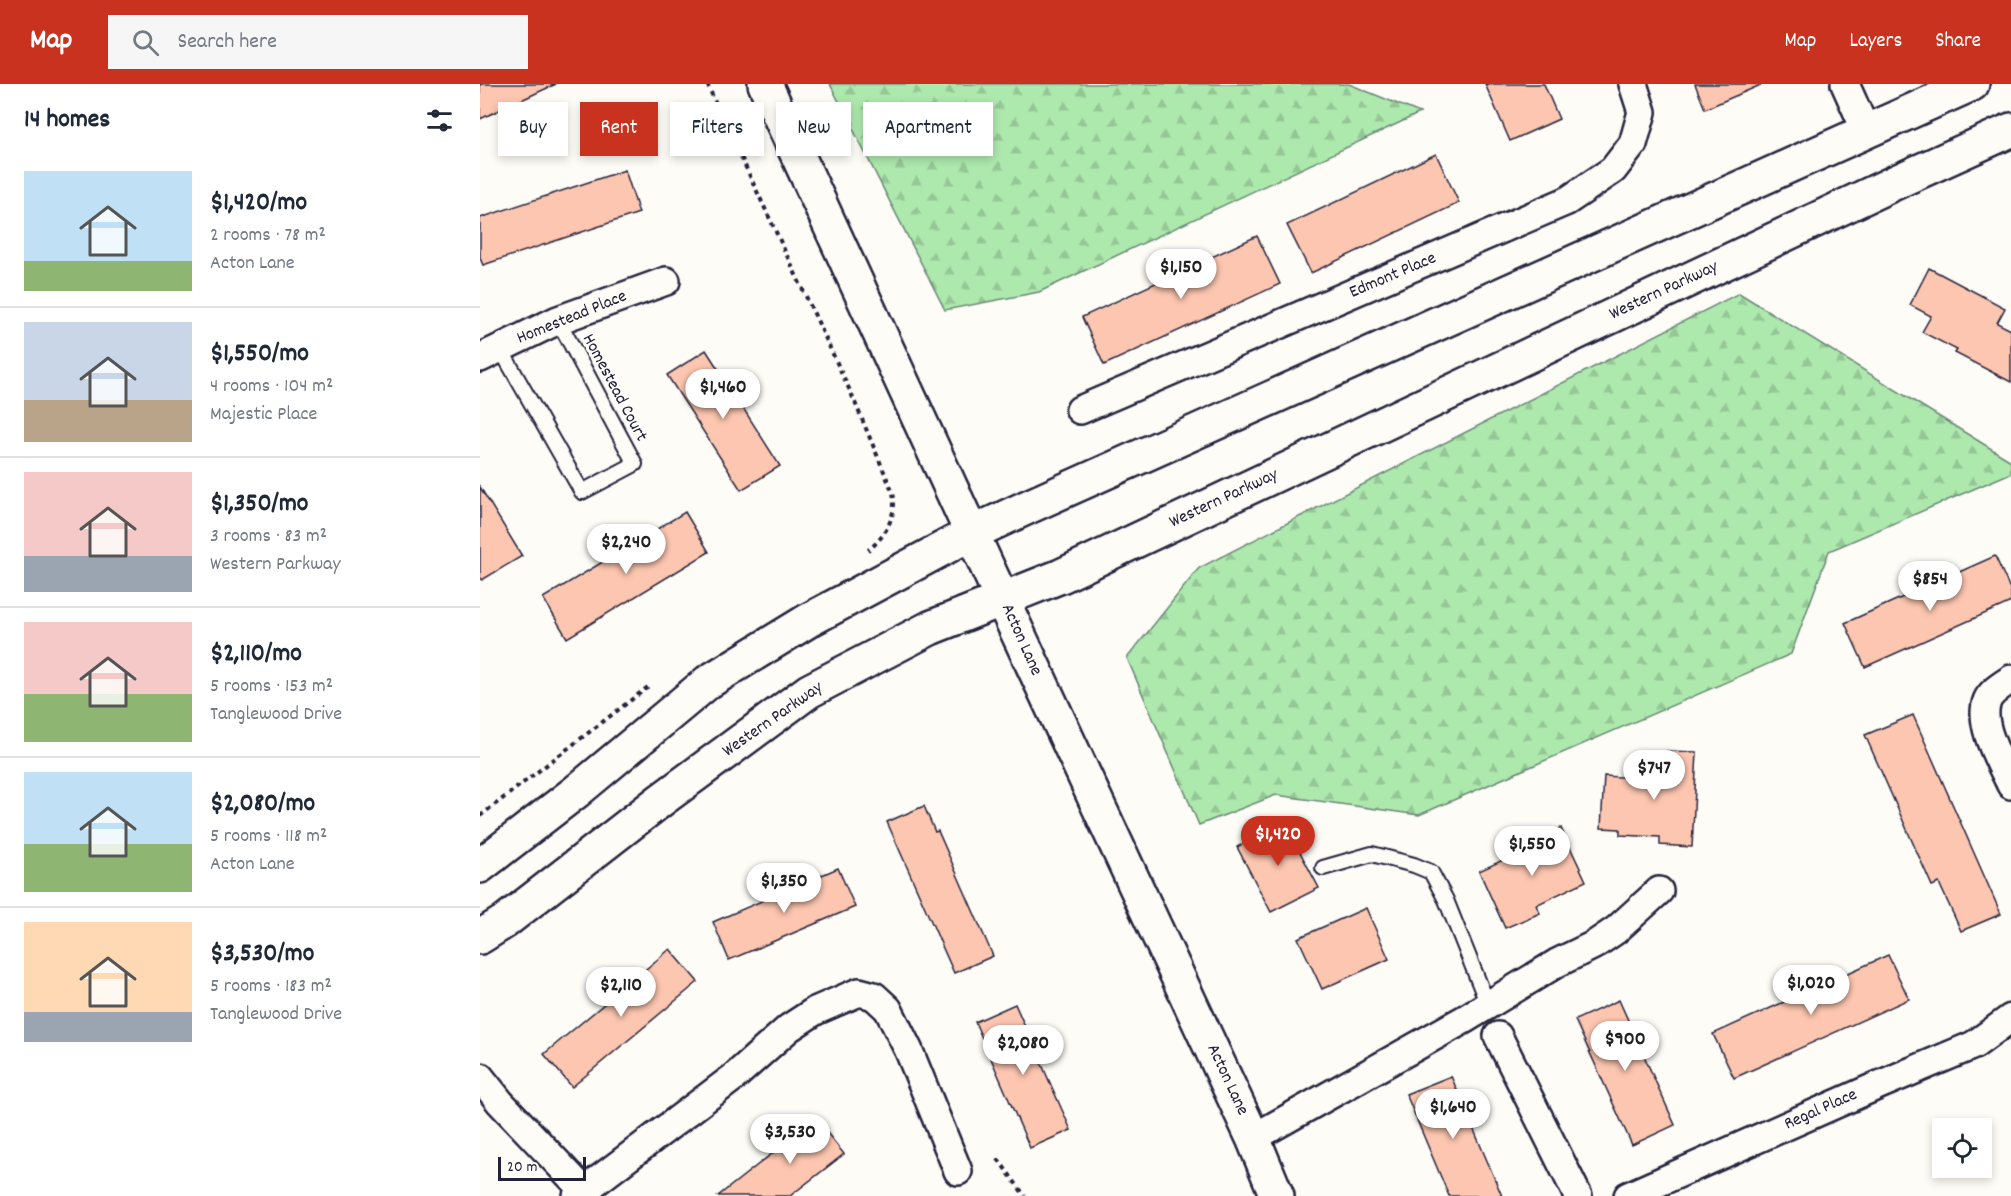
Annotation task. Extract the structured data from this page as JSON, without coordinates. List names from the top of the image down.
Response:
{
  "streets": {
    "main road": ["Western Parkway", "Acton Lane"],
    "street": ["Edmont Place", "Homestead Place", "Regal Place"],
    "lane": ["Homestead Court"]
  },
  "crossings": [
    ["Western Parkway", "Acton Lane"],
    ["Homestead Place", "Homestead Court"]
  ],
  "scale_bar": "20 m",
  "page": {
    "header": "Map",
    "search": "Search here",
    "nav": ["Map", "Layers", "Share"],
    "heading": "14 homes",
    "chip": [
      "Buy",
      "Rent",
      "Filters",
      "New",
      "Apartment"
    ],
    "list": [
      {
        "name": "$1,420/mo",
        "note": "2 rooms · 78 m² · Acton Lane"
      },
      {
        "name": "$1,550/mo",
        "note": "4 rooms · 104 m² · Majestic Place"
      },
      {
        "name": "$1,350/mo",
        "note": "3 rooms · 83 m² · Western Parkway"
      },
      {
        "name": "$2,110/mo",
        "note": "5 rooms · 153 m² · Tanglewood Drive"
      },
      {
        "name": "$2,080/mo",
        "note": "5 rooms · 118 m² · Acton Lane"
      },
      {
        "name": "$3,530/mo",
        "note": "5 rooms · 183 m² · Tanglewood Drive"
      }
    ],
    "price": [
      "$1,150",
      "$1,460",
      "$2,240",
      "$854",
      "$747",
      "$1,420",
      "$1,550",
      "$1,350",
      "$1,020",
      "$2,110",
      "$900",
      "$2,080",
      "$1,640",
      "$3,530"
    ],
    "scale": "20 m"
  }
}
